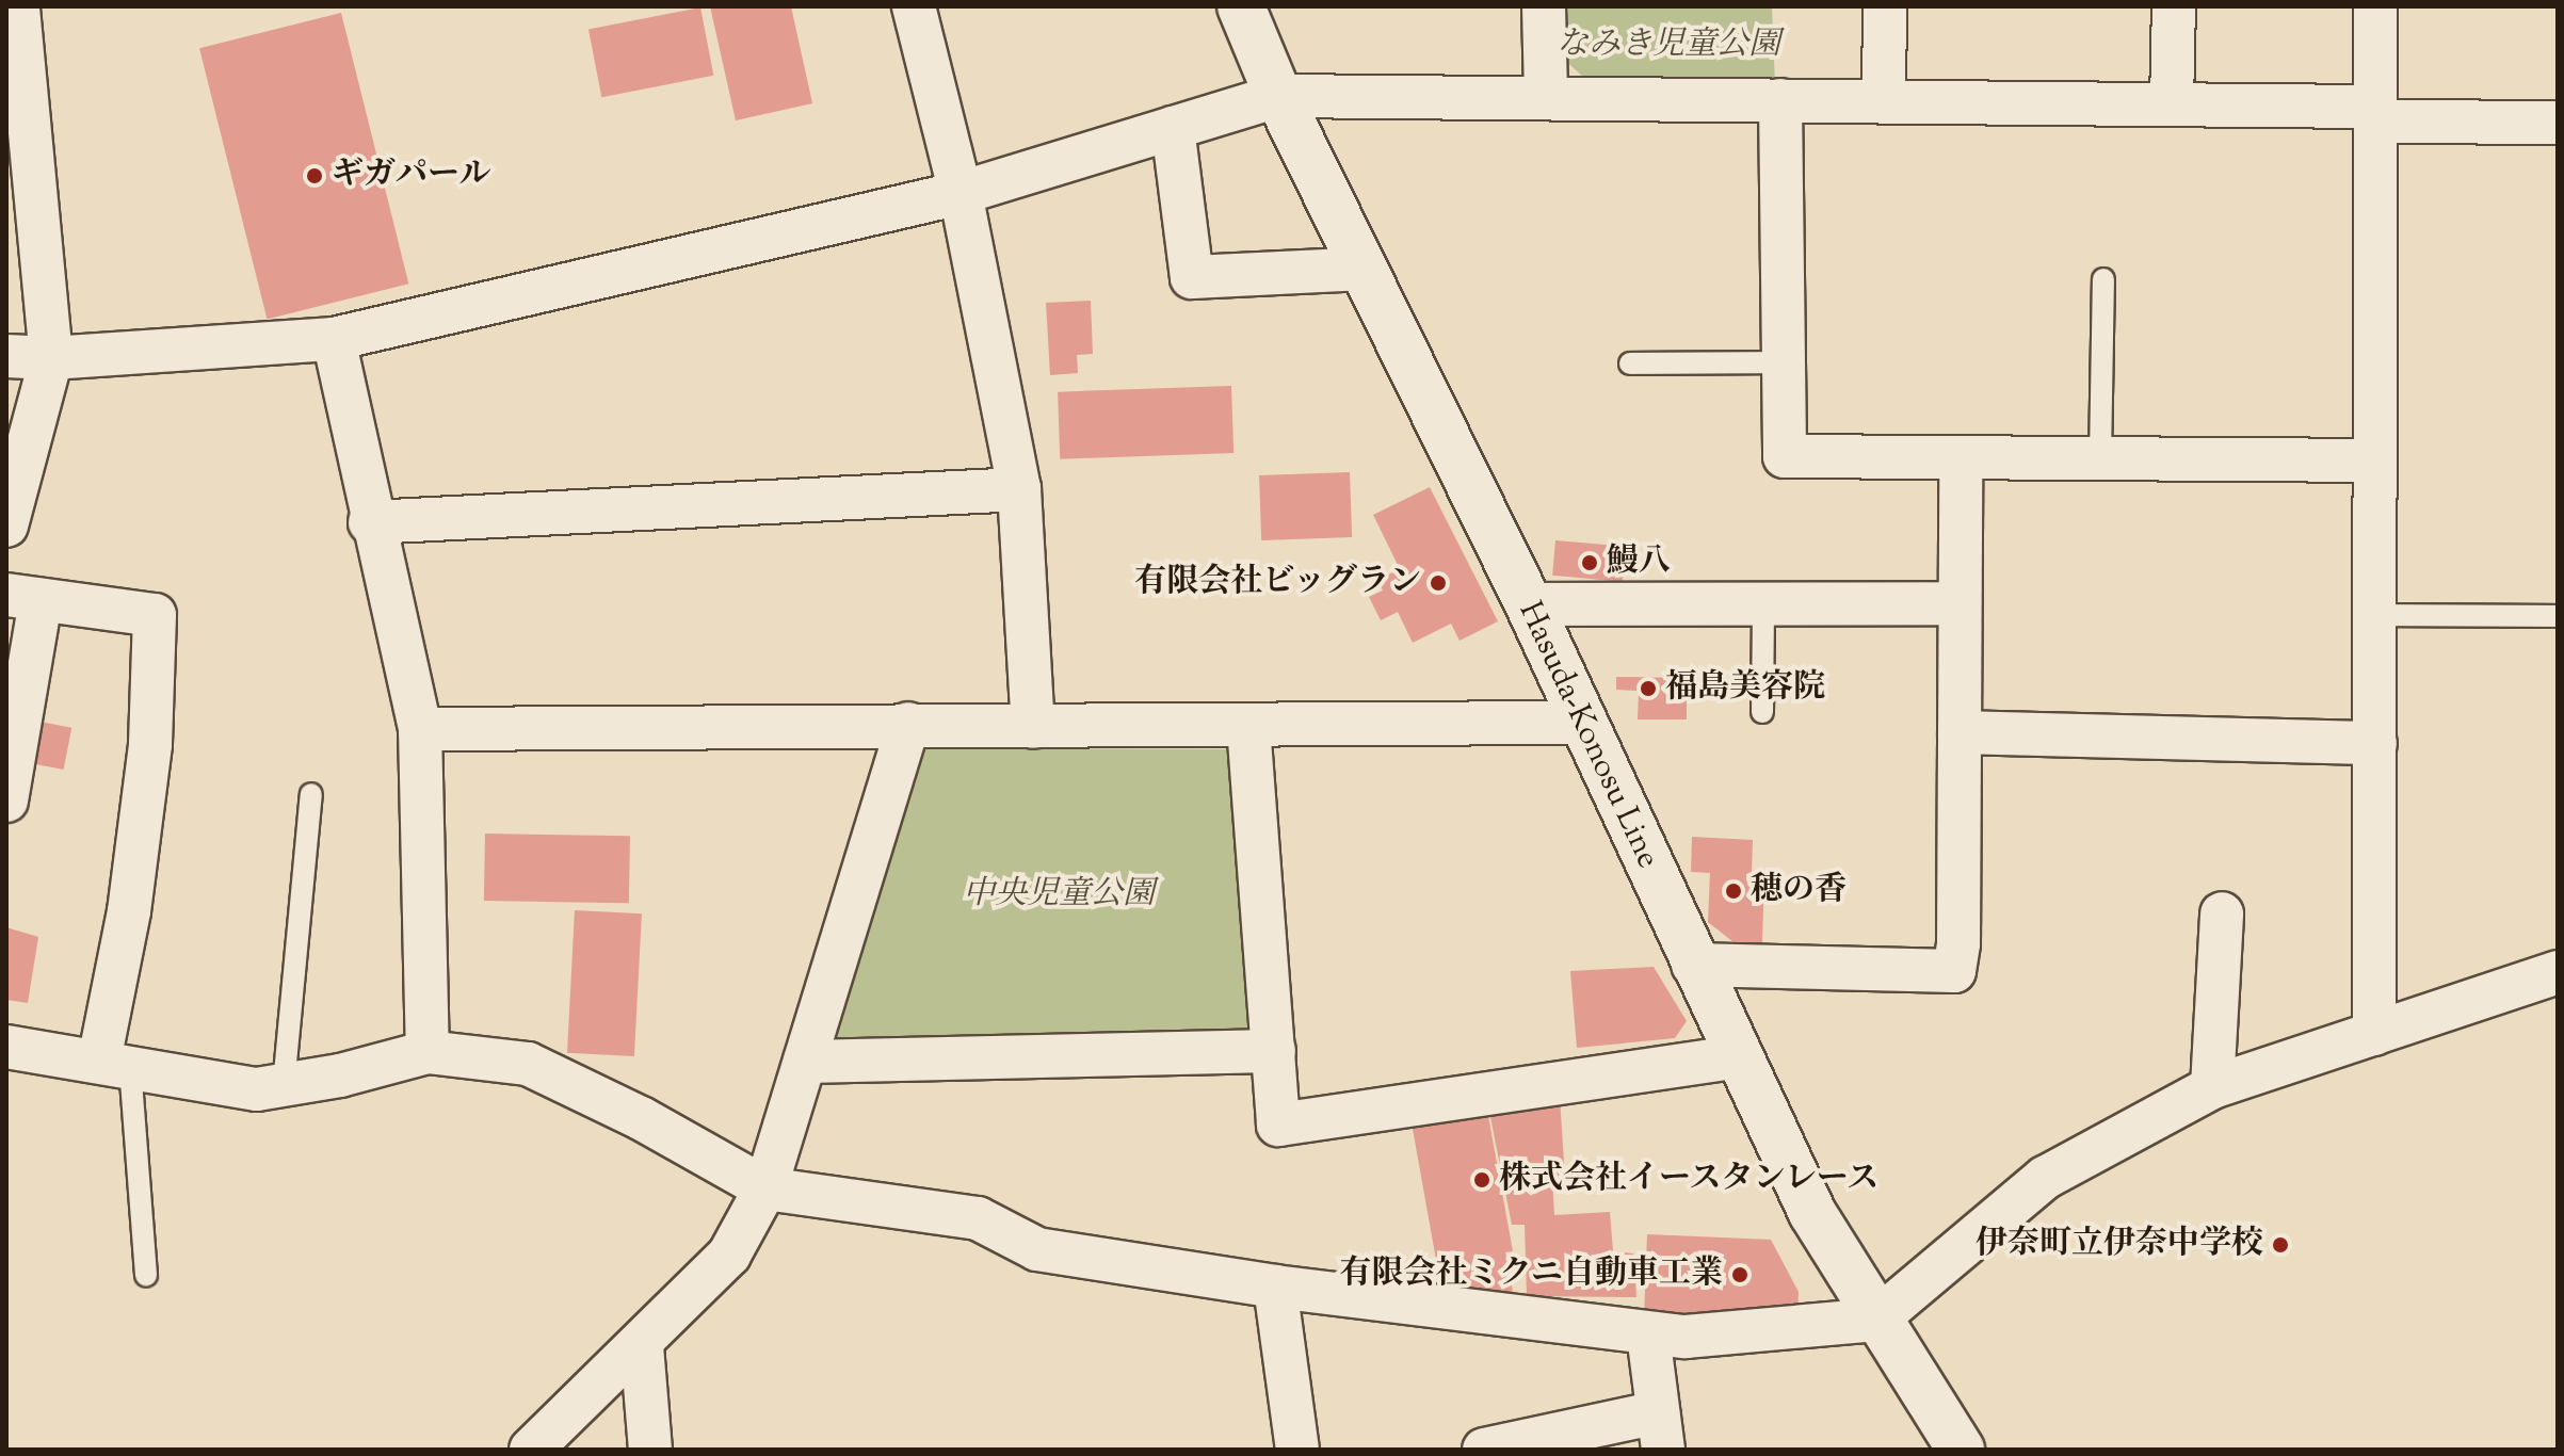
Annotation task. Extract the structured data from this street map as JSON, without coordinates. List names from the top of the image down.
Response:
{
  "streets": {
    "main road": ["Hasuda-Konosu Line"]
  },
  "parks": ["なみき児童公園", "中央児童公園"],
  "places": [
    "ギガパール",
    "鰻八",
    "有限会社ビッグラン",
    "福島美容院",
    "穂の香",
    "株式会社イースタンレース",
    "伊奈町立伊奈中学校",
    "有限会社ミクニ自動車工業"
  ]
}
